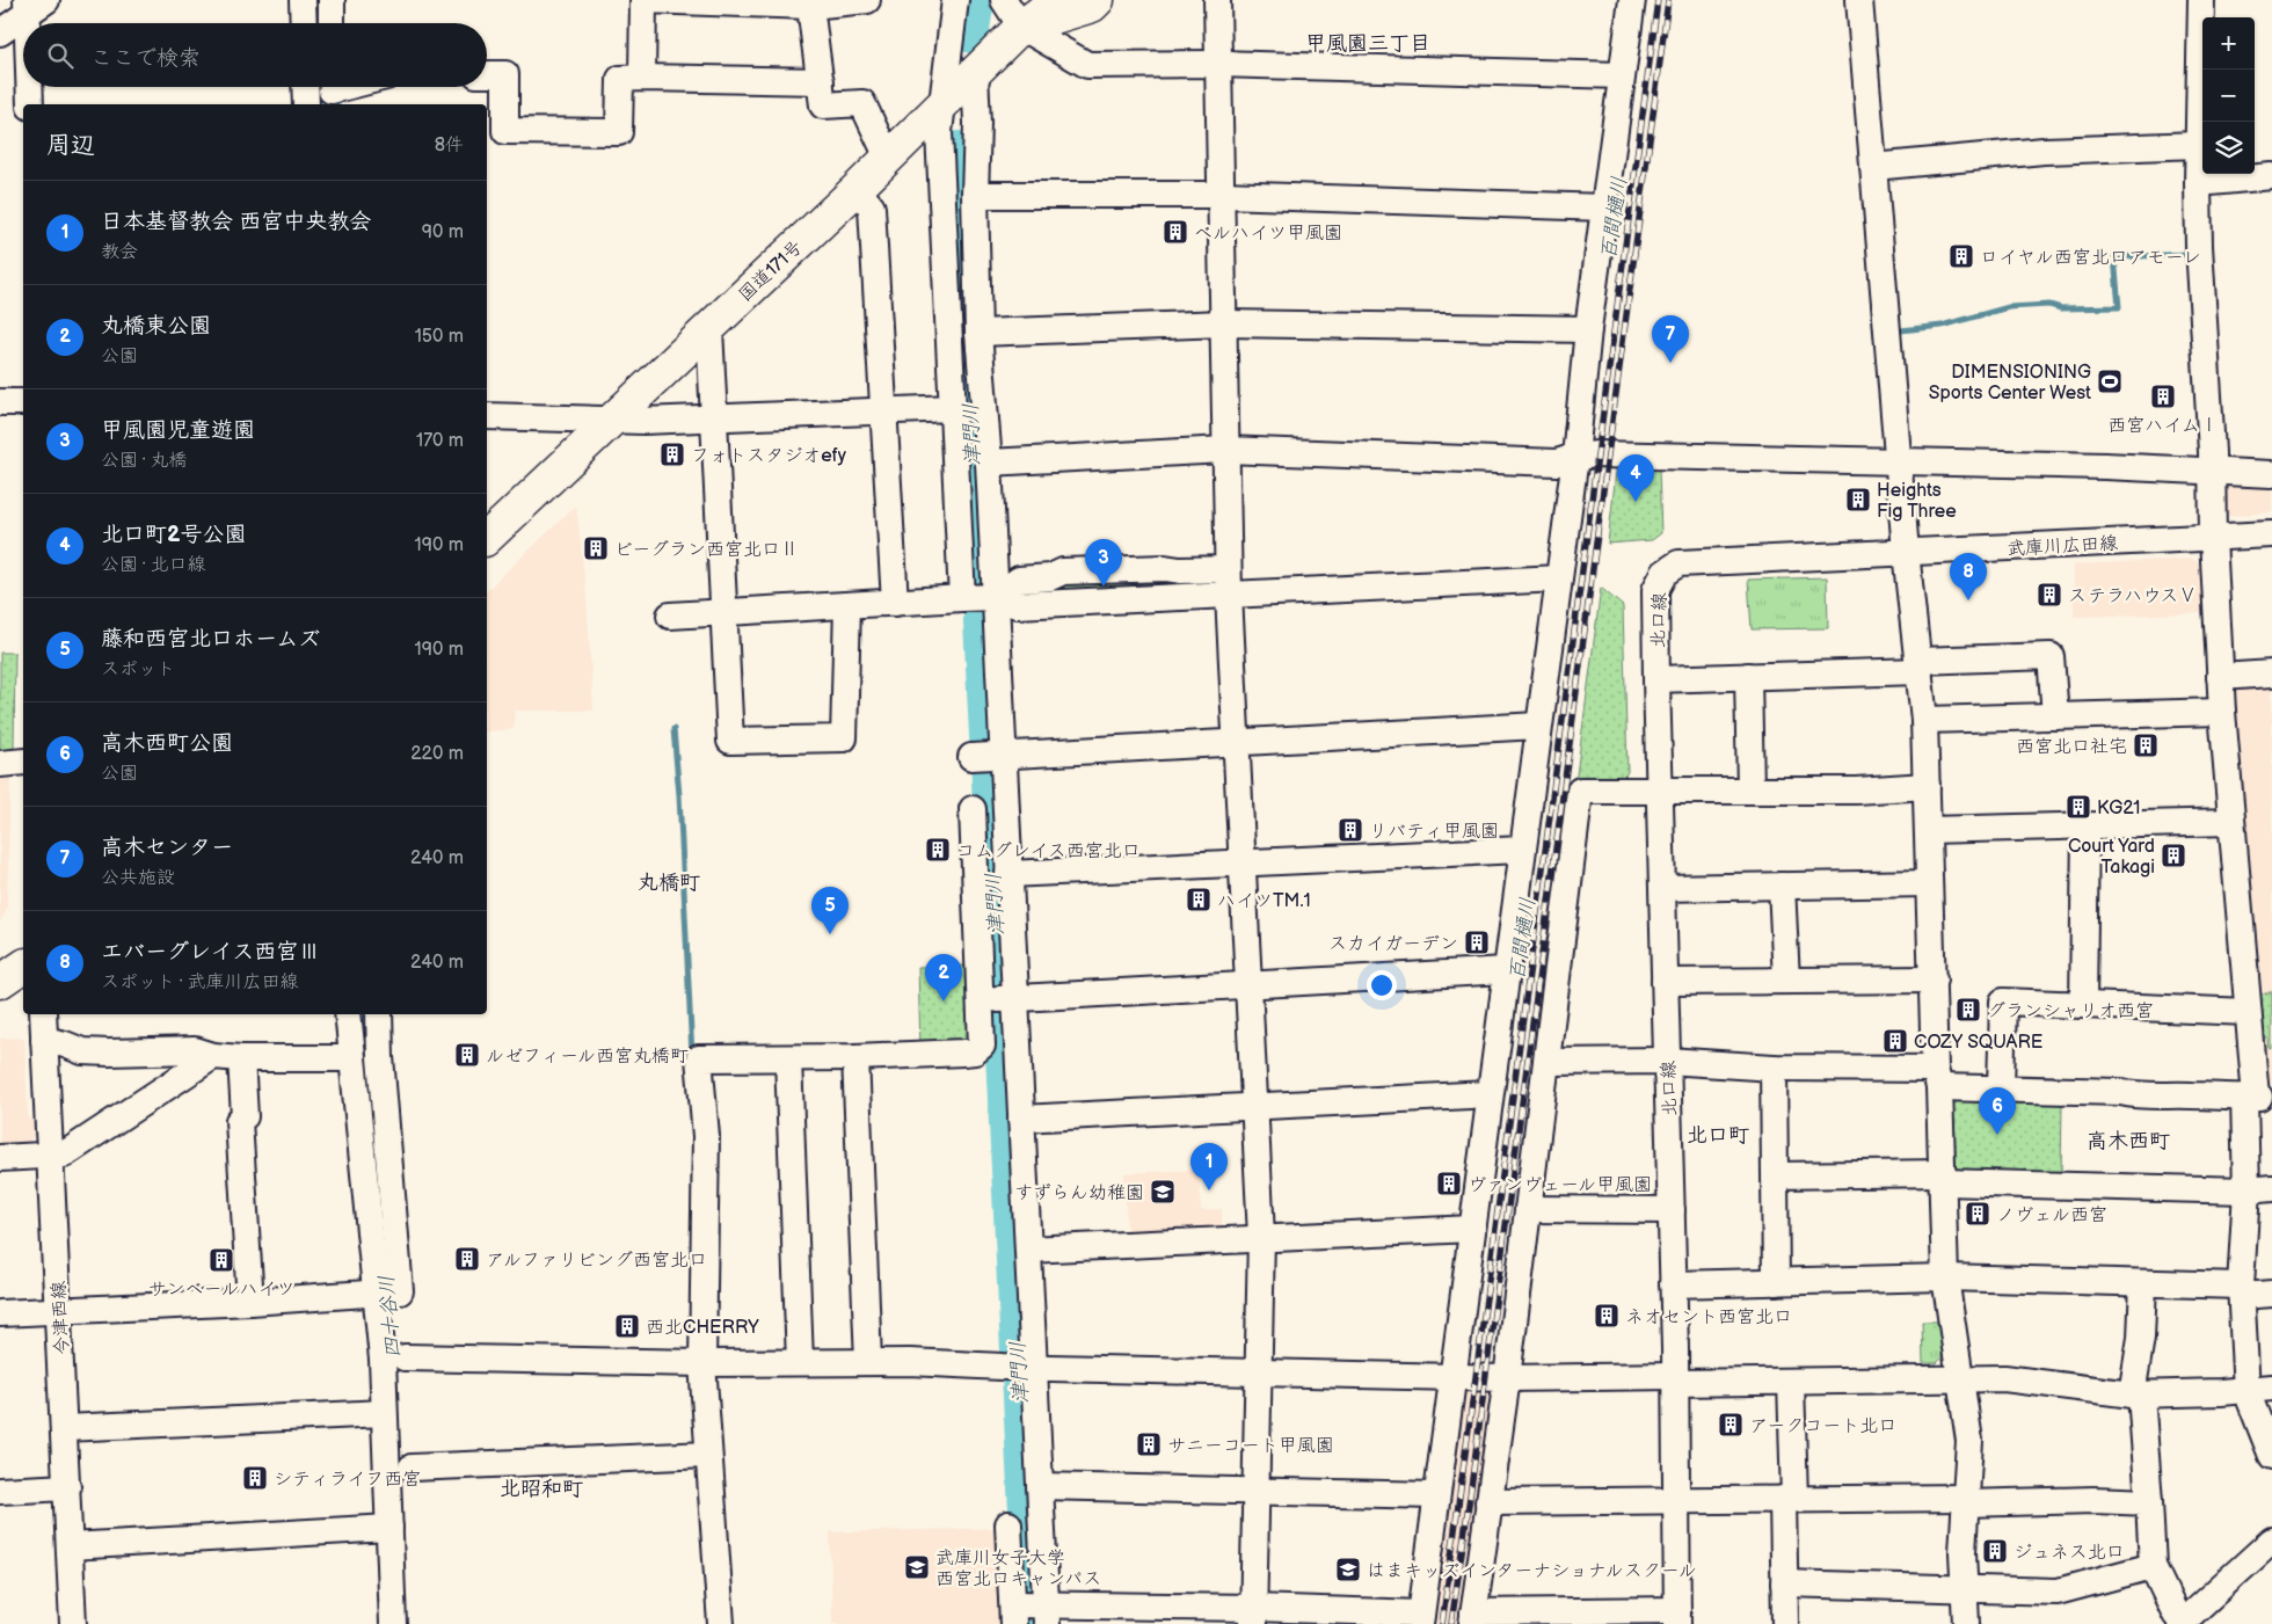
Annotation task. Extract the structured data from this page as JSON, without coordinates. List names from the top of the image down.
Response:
{
  "streets": {
    "highway": ["国道171号"],
    "street": ["武庫川広田線", "北口線", "今津西線"]
  },
  "crossings": [
    ["武庫川広田線", "北口線"]
  ],
  "districts": [
    "甲風園三丁目",
    "丸橋町",
    "北口町",
    "高木西町",
    "北昭和町"
  ],
  "water": ["百間樋川", "津門川", "四十谷川"],
  "places": {
    "building": [
      "ベルハイツ甲風園",
      "ロイヤル西宮北口アモーレ",
      "西宮ハイムⅠ",
      "フォトスタジオefy",
      "Heights Fig Three",
      "ビーグラン西宮北口Ⅱ",
      "ステラハウスⅤ",
      "西宮北口社宅",
      "KG21",
      "リバティ甲風園",
      "コムグレイス西宮北口",
      "Court Yard Takagi",
      "ハイツTM.1",
      "スカイガーデン",
      "グランシャリオ西宮",
      "COZY SQUARE",
      "ルゼフィール西宮丸橋町",
      "ヴァンヴェール甲風園",
      "ノヴェル西宮",
      "アルファリビング西宮北口",
      "サンベールハイツ",
      "ネオセント西宮北口",
      "西北CHERRY",
      "アークコート北口",
      "サニーコート甲風園",
      "シティライフ西宮",
      "ジュネス北口"
    ],
    "sports": ["DIMENSIONING Sports Center West"],
    "school or university": ["すずらん幼稚園", "武庫川女子大学 西宮北口キャンパス", "はまキッズインターナショナルスクール"]
  },
  "page": {
    "map_buttons": ["+", "−"],
    "search": "ここで検索",
    "heading": ["周辺", "8件"],
    "list": [
      {
        "mark": "1",
        "name": "日本基督教会 西宮中央教会",
        "note": "教会",
        "value": "90 m"
      },
      {
        "mark": "2",
        "name": "丸橋東公園",
        "note": "公園",
        "value": "150 m"
      },
      {
        "mark": "3",
        "name": "甲風園児童遊園",
        "note": "公園 · 丸橋",
        "value": "170 m"
      },
      {
        "mark": "4",
        "name": "北口町2号公園",
        "note": "公園 · 北口線",
        "value": "190 m"
      },
      {
        "mark": "5",
        "name": "藤和西宮北口ホームズ",
        "note": "スポット",
        "value": "190 m"
      },
      {
        "mark": "6",
        "name": "高木西町公園",
        "note": "公園",
        "value": "220 m"
      },
      {
        "mark": "7",
        "name": "高木センター",
        "note": "公共施設",
        "value": "240 m"
      },
      {
        "mark": "8",
        "name": "エバーグレイス西宮Ⅲ",
        "note": "スポット · 武庫川広田線",
        "value": "240 m"
      }
    ],
    "pins": [
      "7",
      "4",
      "3",
      "8",
      "5",
      "2",
      "6",
      "1"
    ]
  }
}
